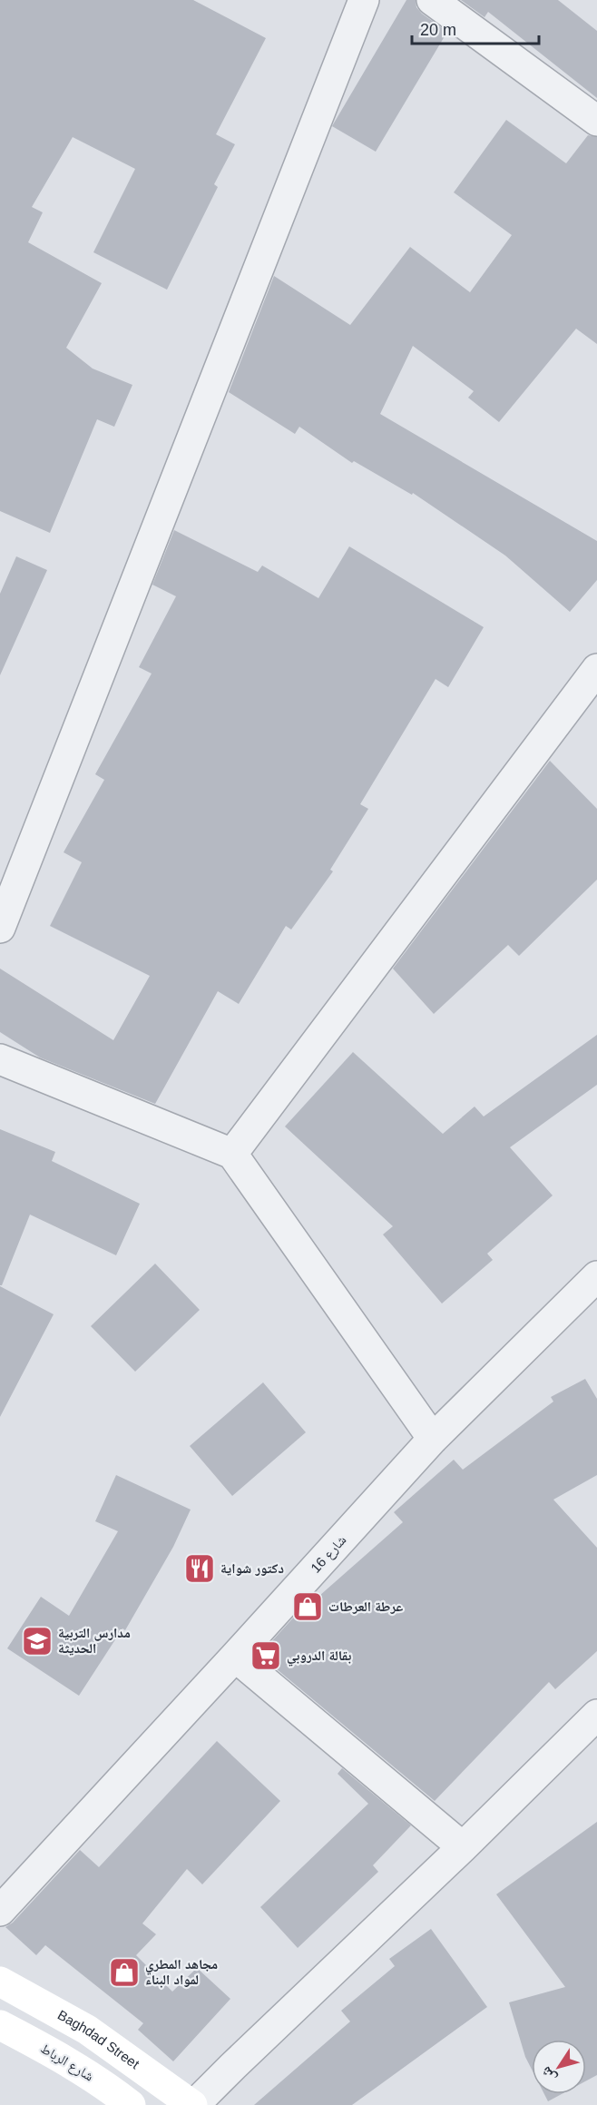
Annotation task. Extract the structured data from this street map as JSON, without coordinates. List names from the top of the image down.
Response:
{
  "streets": {
    "street": ["شارع 16", "Baghdad Street", "شارع الرباط"]
  },
  "places": {
    "restaurant": ["دكتور شواية"],
    "shop": ["عرطة العرطات", "مجاهد المطري لمواد البناء"],
    "school or university": ["مدارس التربية الحديثة"],
    "supermarket": ["بقالة الدروبي"]
  },
  "scale_bar": "20 m",
  "north": "bottom left"
}
